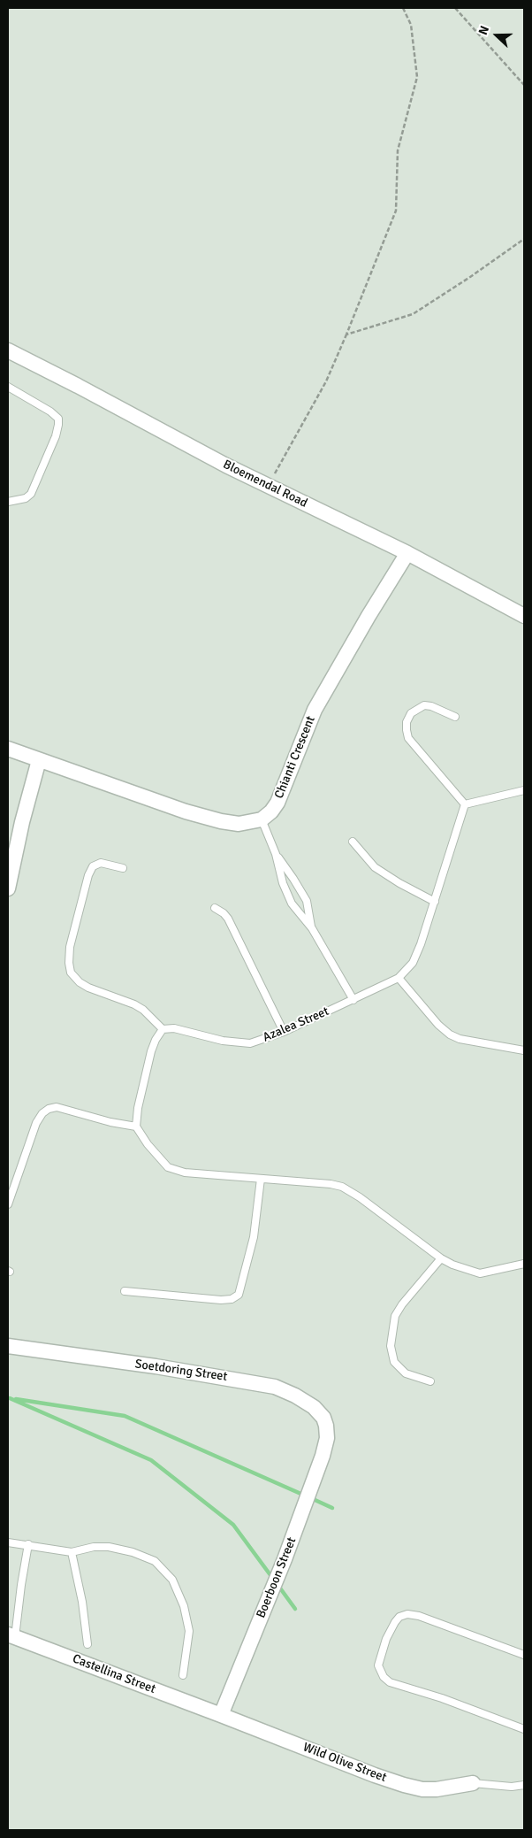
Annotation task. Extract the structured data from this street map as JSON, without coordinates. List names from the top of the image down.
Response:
{
  "streets": {
    "street": [
      "Bloemendal Road",
      "Chianti Crescent",
      "Soetdoring Street",
      "Boerboon Street",
      "Castellina Street",
      "Wild Olive Street"
    ],
    "lane": ["Azalea Street"]
  },
  "crossings": [
    ["Bloemendal Road", "Chianti Crescent"],
    ["Soetdoring Street", "Boerboon Street"],
    ["Boerboon Street", "Castellina Street"],
    ["Boerboon Street", "Wild Olive Street"],
    ["Castellina Street", "Wild Olive Street"]
  ],
  "north": "left"
}
